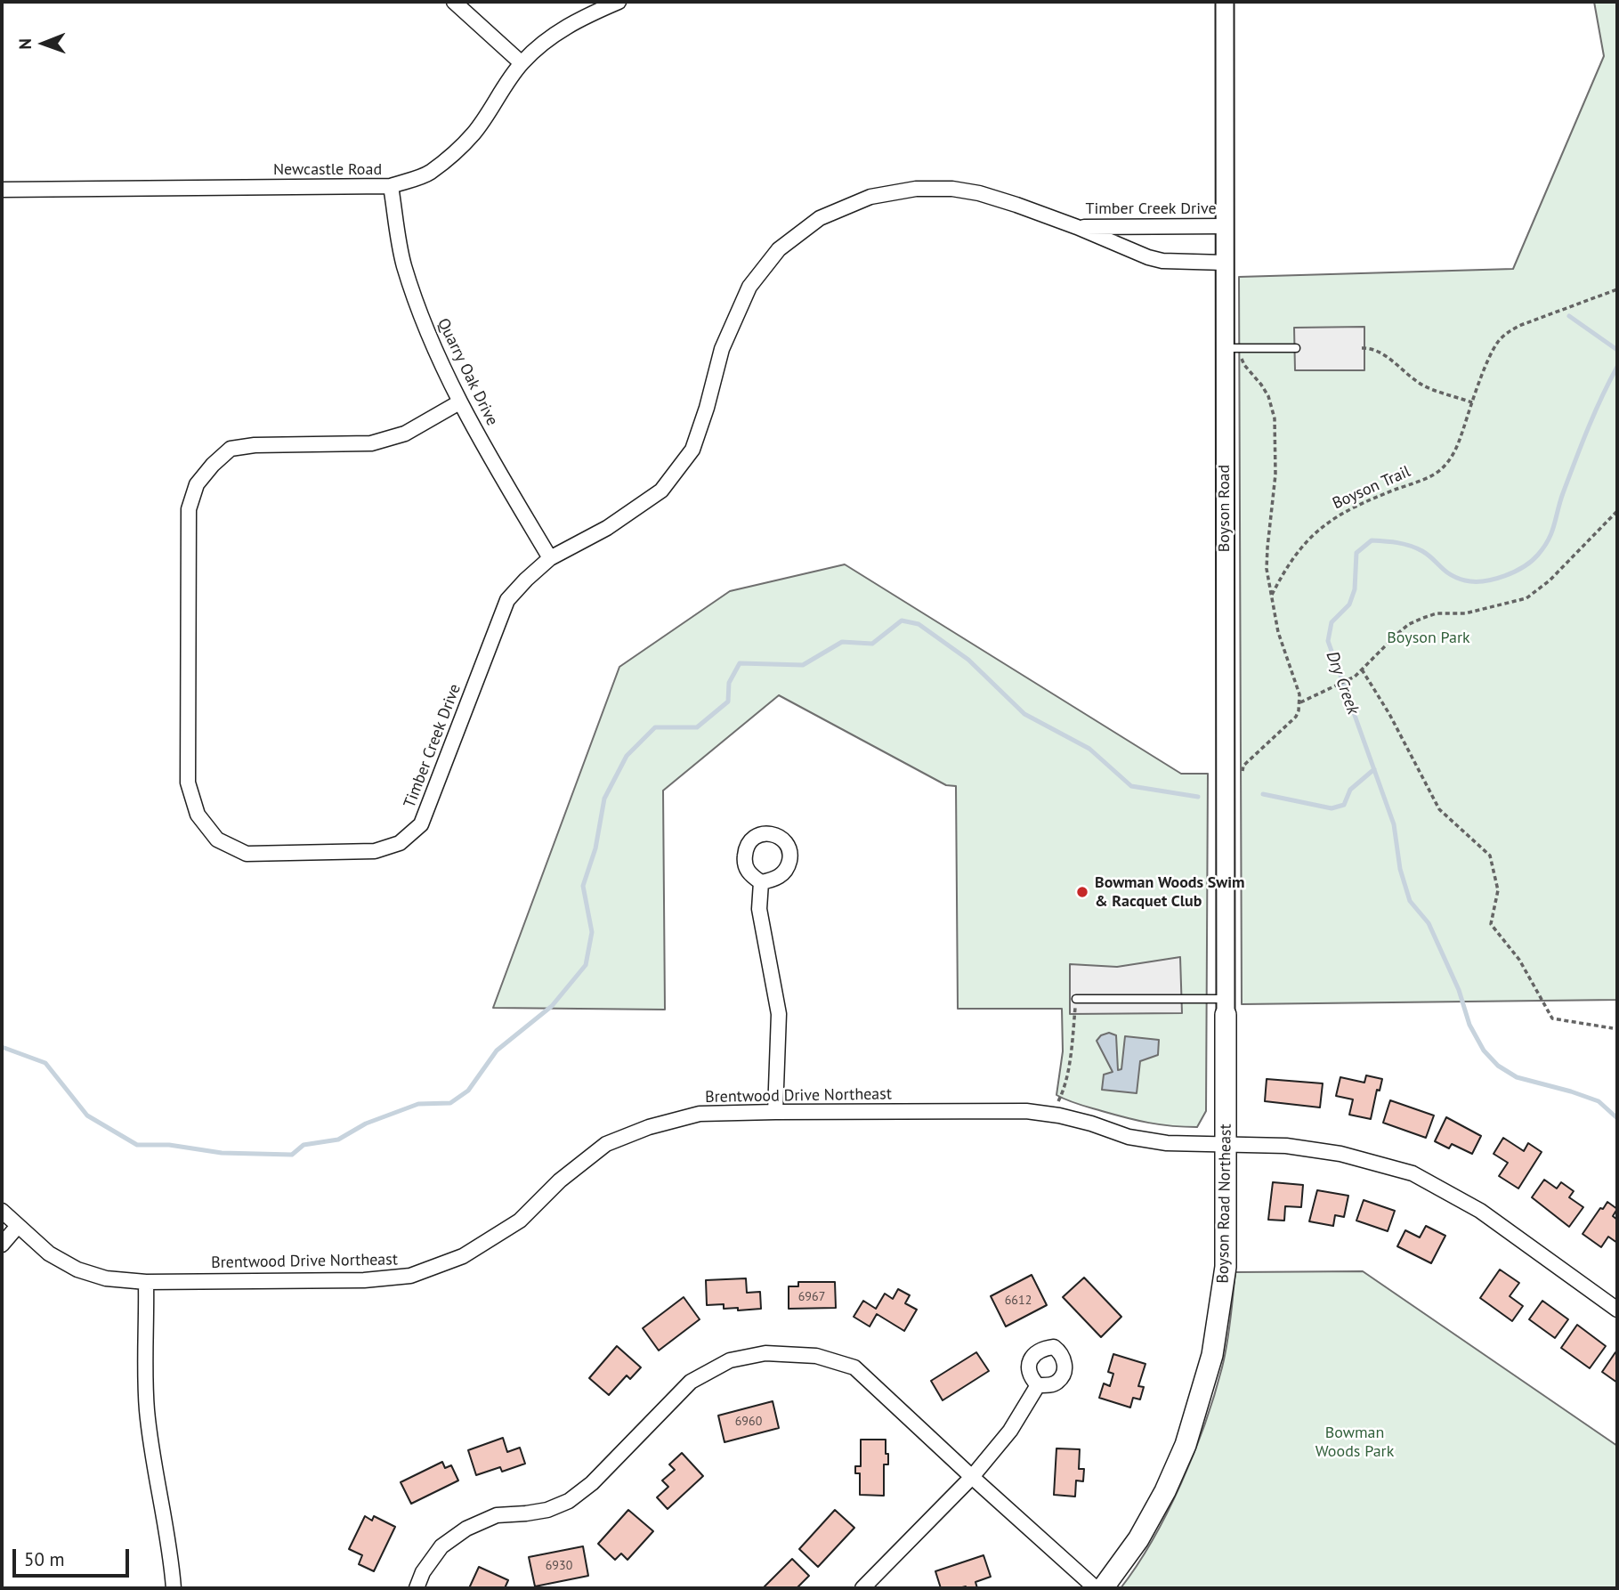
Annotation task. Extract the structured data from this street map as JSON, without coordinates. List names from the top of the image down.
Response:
{
  "streets": {
    "main road": ["Boyson Road Northeast"],
    "street": [
      "Newcastle Road",
      "Timber Creek Drive",
      "Quarry Oak Drive",
      "Boyson Road",
      "Brentwood Drive Northeast"
    ],
    "path": ["Boyson Trail"]
  },
  "crossings": [
    ["Newcastle Road", "Quarry Oak Drive"],
    ["Timber Creek Drive", "Quarry Oak Drive"],
    ["Timber Creek Drive", "Boyson Road"],
    ["Boyson Road", "Boyson Road Northeast"],
    ["Brentwood Drive Northeast", "Boyson Road Northeast"]
  ],
  "water": ["Dry Creek"],
  "parks": ["Boyson Park", "Bowman Woods Park"],
  "places": ["Bowman Woods Swim & Racquet Club"],
  "house_numbers": [
    "6967",
    "6612",
    "6960",
    "6930"
  ],
  "scale_bar": "50 m",
  "north": "left"
}
